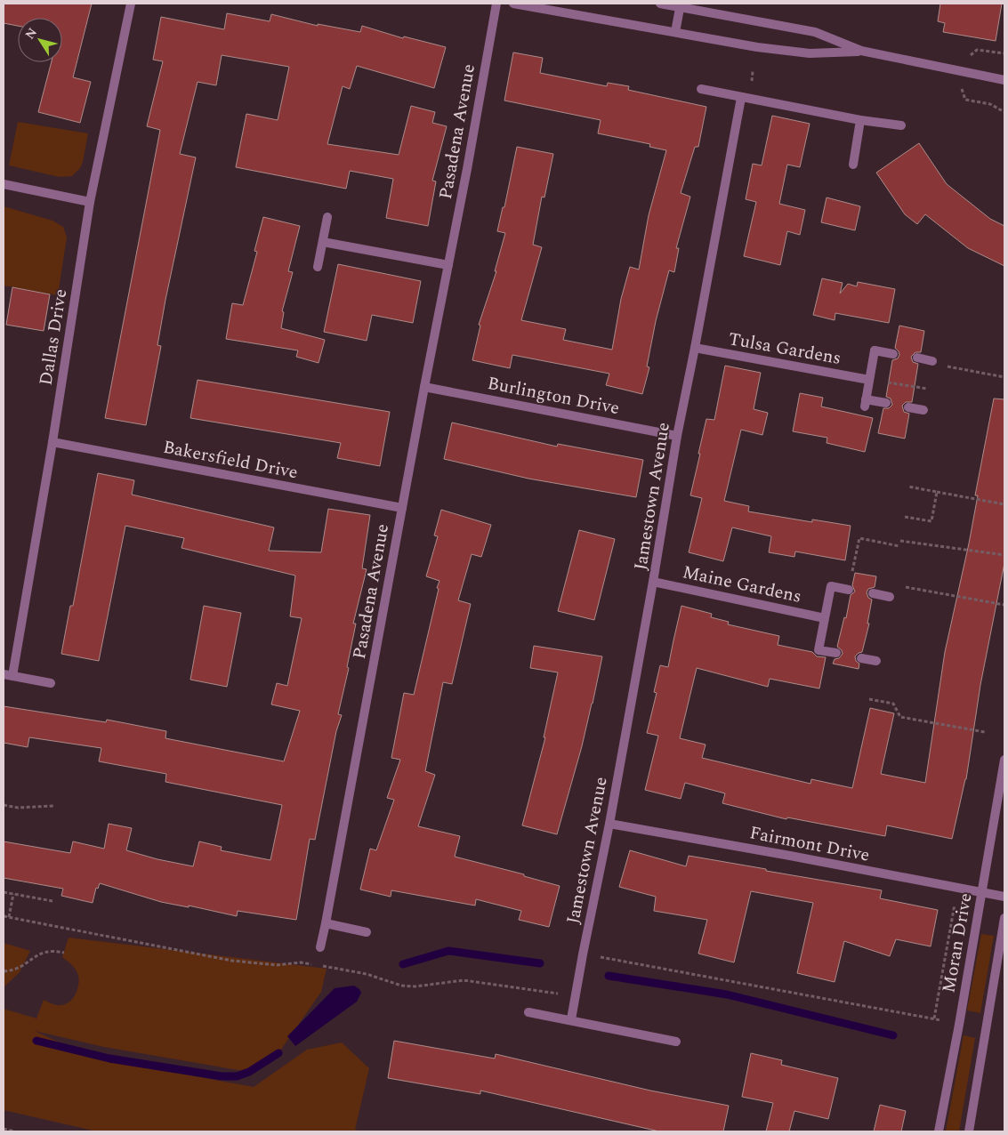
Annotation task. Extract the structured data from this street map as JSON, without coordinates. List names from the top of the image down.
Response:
{
  "streets": {
    "street": [
      "Pasadena Avenue",
      "Dallas Drive",
      "Tulsa Gardens",
      "Burlington Drive",
      "Bakersfield Drive",
      "Jamestown Avenue",
      "Maine Gardens",
      "Fairmont Drive",
      "Moran Drive"
    ]
  },
  "crossings": [
    ["Pasadena Avenue", "Burlington Drive"],
    ["Pasadena Avenue", "Bakersfield Drive"],
    ["Dallas Drive", "Bakersfield Drive"],
    ["Tulsa Gardens", "Jamestown Avenue"],
    ["Burlington Drive", "Jamestown Avenue"],
    ["Jamestown Avenue", "Maine Gardens"],
    ["Jamestown Avenue", "Fairmont Drive"],
    ["Fairmont Drive", "Moran Drive"]
  ],
  "north": "top left"
}
